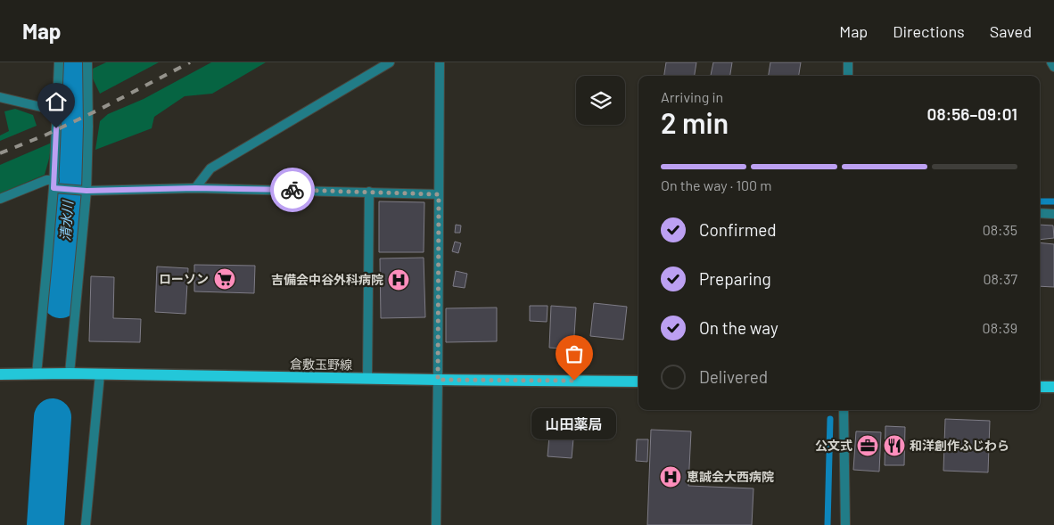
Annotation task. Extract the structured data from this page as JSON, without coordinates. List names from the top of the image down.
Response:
{
  "streets": {
    "main road": ["倉敷玉野線"]
  },
  "water": ["清水川"],
  "places": {
    "supermarket": ["ローソン"],
    "hospital": ["吉備会中谷外科病院", "恵誠会大西病院"],
    "other": ["山田薬局"],
    "office": ["公文式"],
    "restaurant": ["和洋創作ふじわら"]
  },
  "page": {
    "header": "Map",
    "nav": ["Map", "Directions", "Saved"],
    "heading": ["2 min", "Arriving in", "08:56–09:01"],
    "bar": "On the way · 100 m",
    "list": [
      ["Confirmed", "08:35"],
      ["Preparing", "08:37"],
      ["On the way", "08:39"],
      "Delivered"
    ],
    "bubble": "山田薬局"
  }
}
